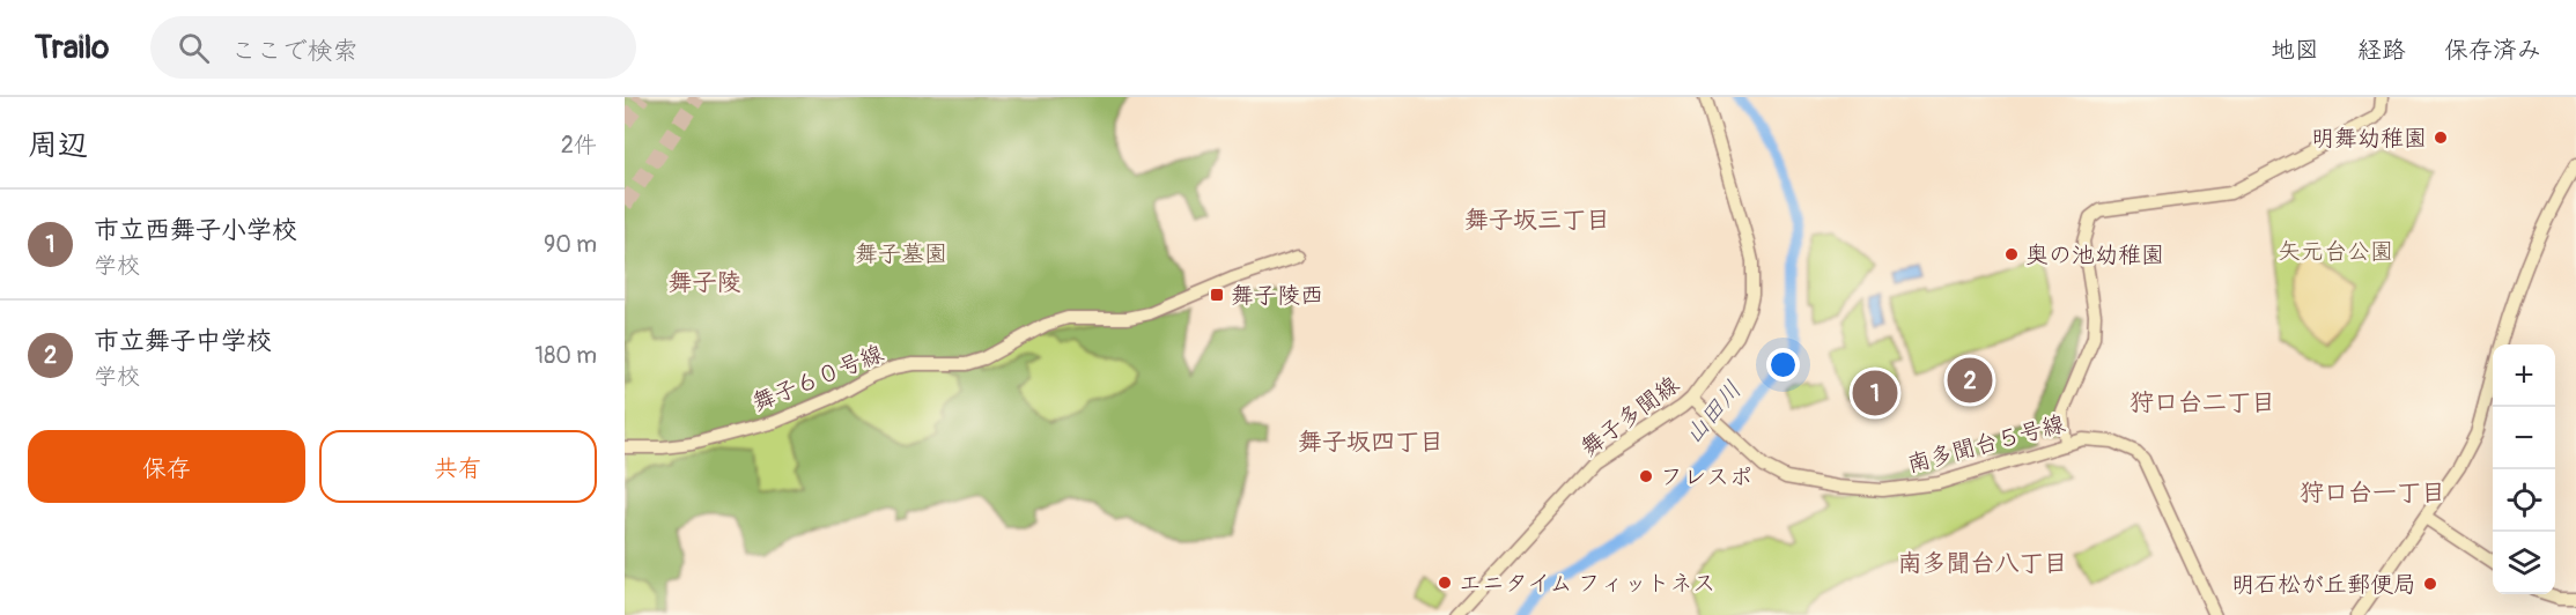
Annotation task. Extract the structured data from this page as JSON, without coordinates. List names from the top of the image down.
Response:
{
  "streets": {
    "street": ["舞子６０号線", "舞子多聞線", "南多聞台５号線"]
  },
  "crossings": [
    ["舞子多聞線", "南多聞台５号線"]
  ],
  "districts": [
    "舞子坂三丁目",
    "舞子陵",
    "狩口台二丁目",
    "舞子坂四丁目",
    "狩口台一丁目",
    "南多聞台八丁目"
  ],
  "water": ["山田川"],
  "parks": ["矢元台公園", "舞子墓園"],
  "places": {
    "other": [
      "明舞幼稚園",
      "奥の池幼稚園",
      "フレスポ",
      "エニタイム フィットネス",
      "明石松が丘郵便局"
    ],
    "transit": ["舞子陵西"]
  },
  "page": {
    "header": "Trailo",
    "search": "ここで検索",
    "nav": ["地図", "経路", "保存済み"],
    "heading": ["周辺", "2件"],
    "list": [
      {
        "mark": "1",
        "name": "市立西舞子小学校",
        "note": "学校",
        "value": "90 m"
      },
      {
        "mark": "2",
        "name": "市立舞子中学校",
        "note": "学校",
        "value": "180 m"
      }
    ],
    "map_buttons": ["+", "−"],
    "pins": ["2", "1"],
    "buttons": ["保存", "共有"]
  }
}
